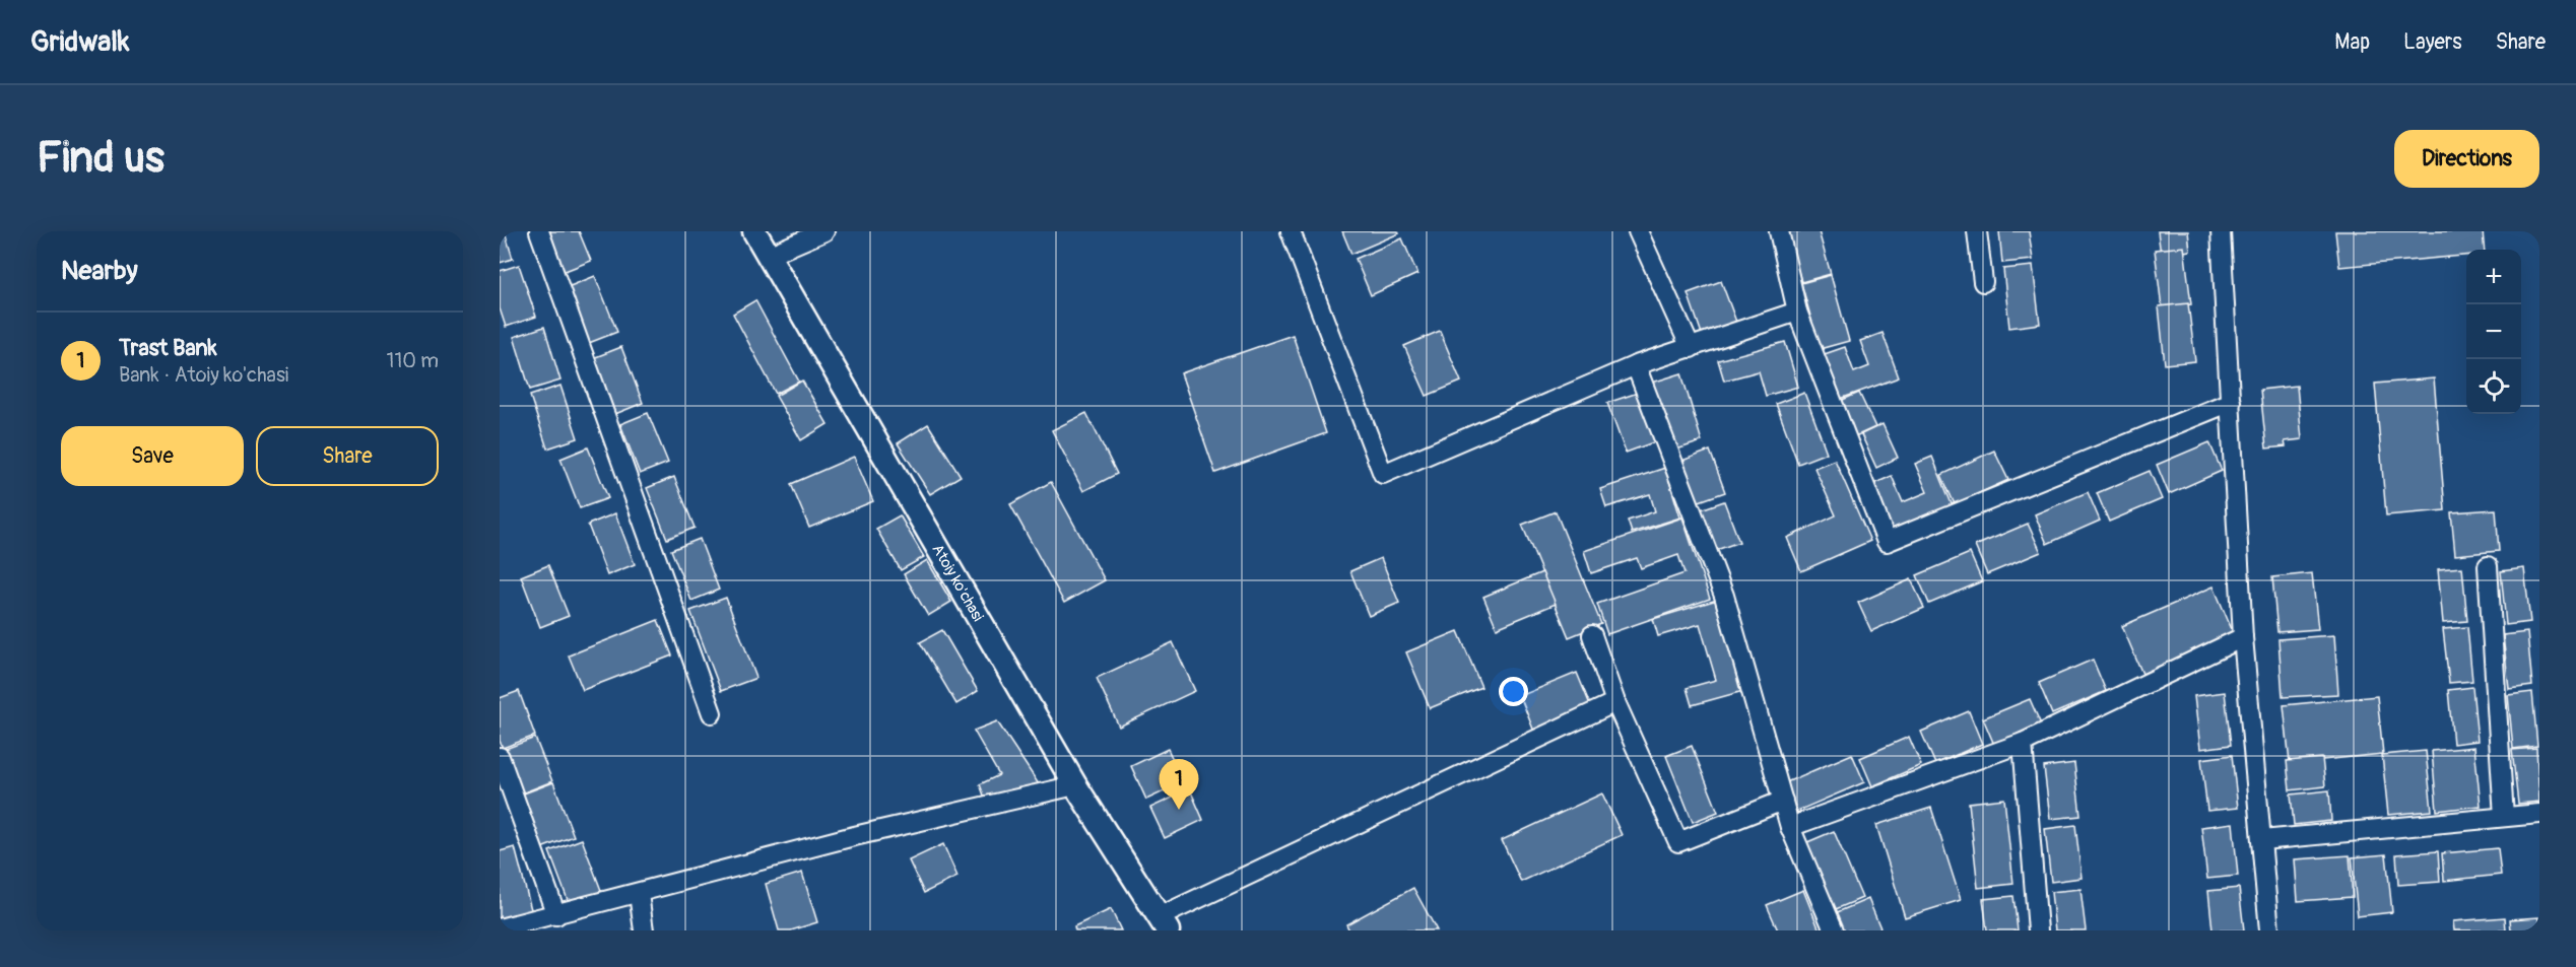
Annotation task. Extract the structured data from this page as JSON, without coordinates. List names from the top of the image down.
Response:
{
  "streets": {
    "street": ["Atoiy ko'chasi"]
  },
  "page": {
    "header": "Gridwalk",
    "nav": ["Map", "Layers", "Share"],
    "buttons": [
      "Directions",
      ["Save", "Share"]
    ],
    "title": "Find us",
    "heading": "Nearby",
    "map_buttons": ["+", "−"],
    "list": [
      {
        "mark": "1",
        "name": "Trast Bank",
        "note": "Bank · Atoiy ko'chasi",
        "value": "110 m"
      }
    ],
    "pins": "1"
  }
}
